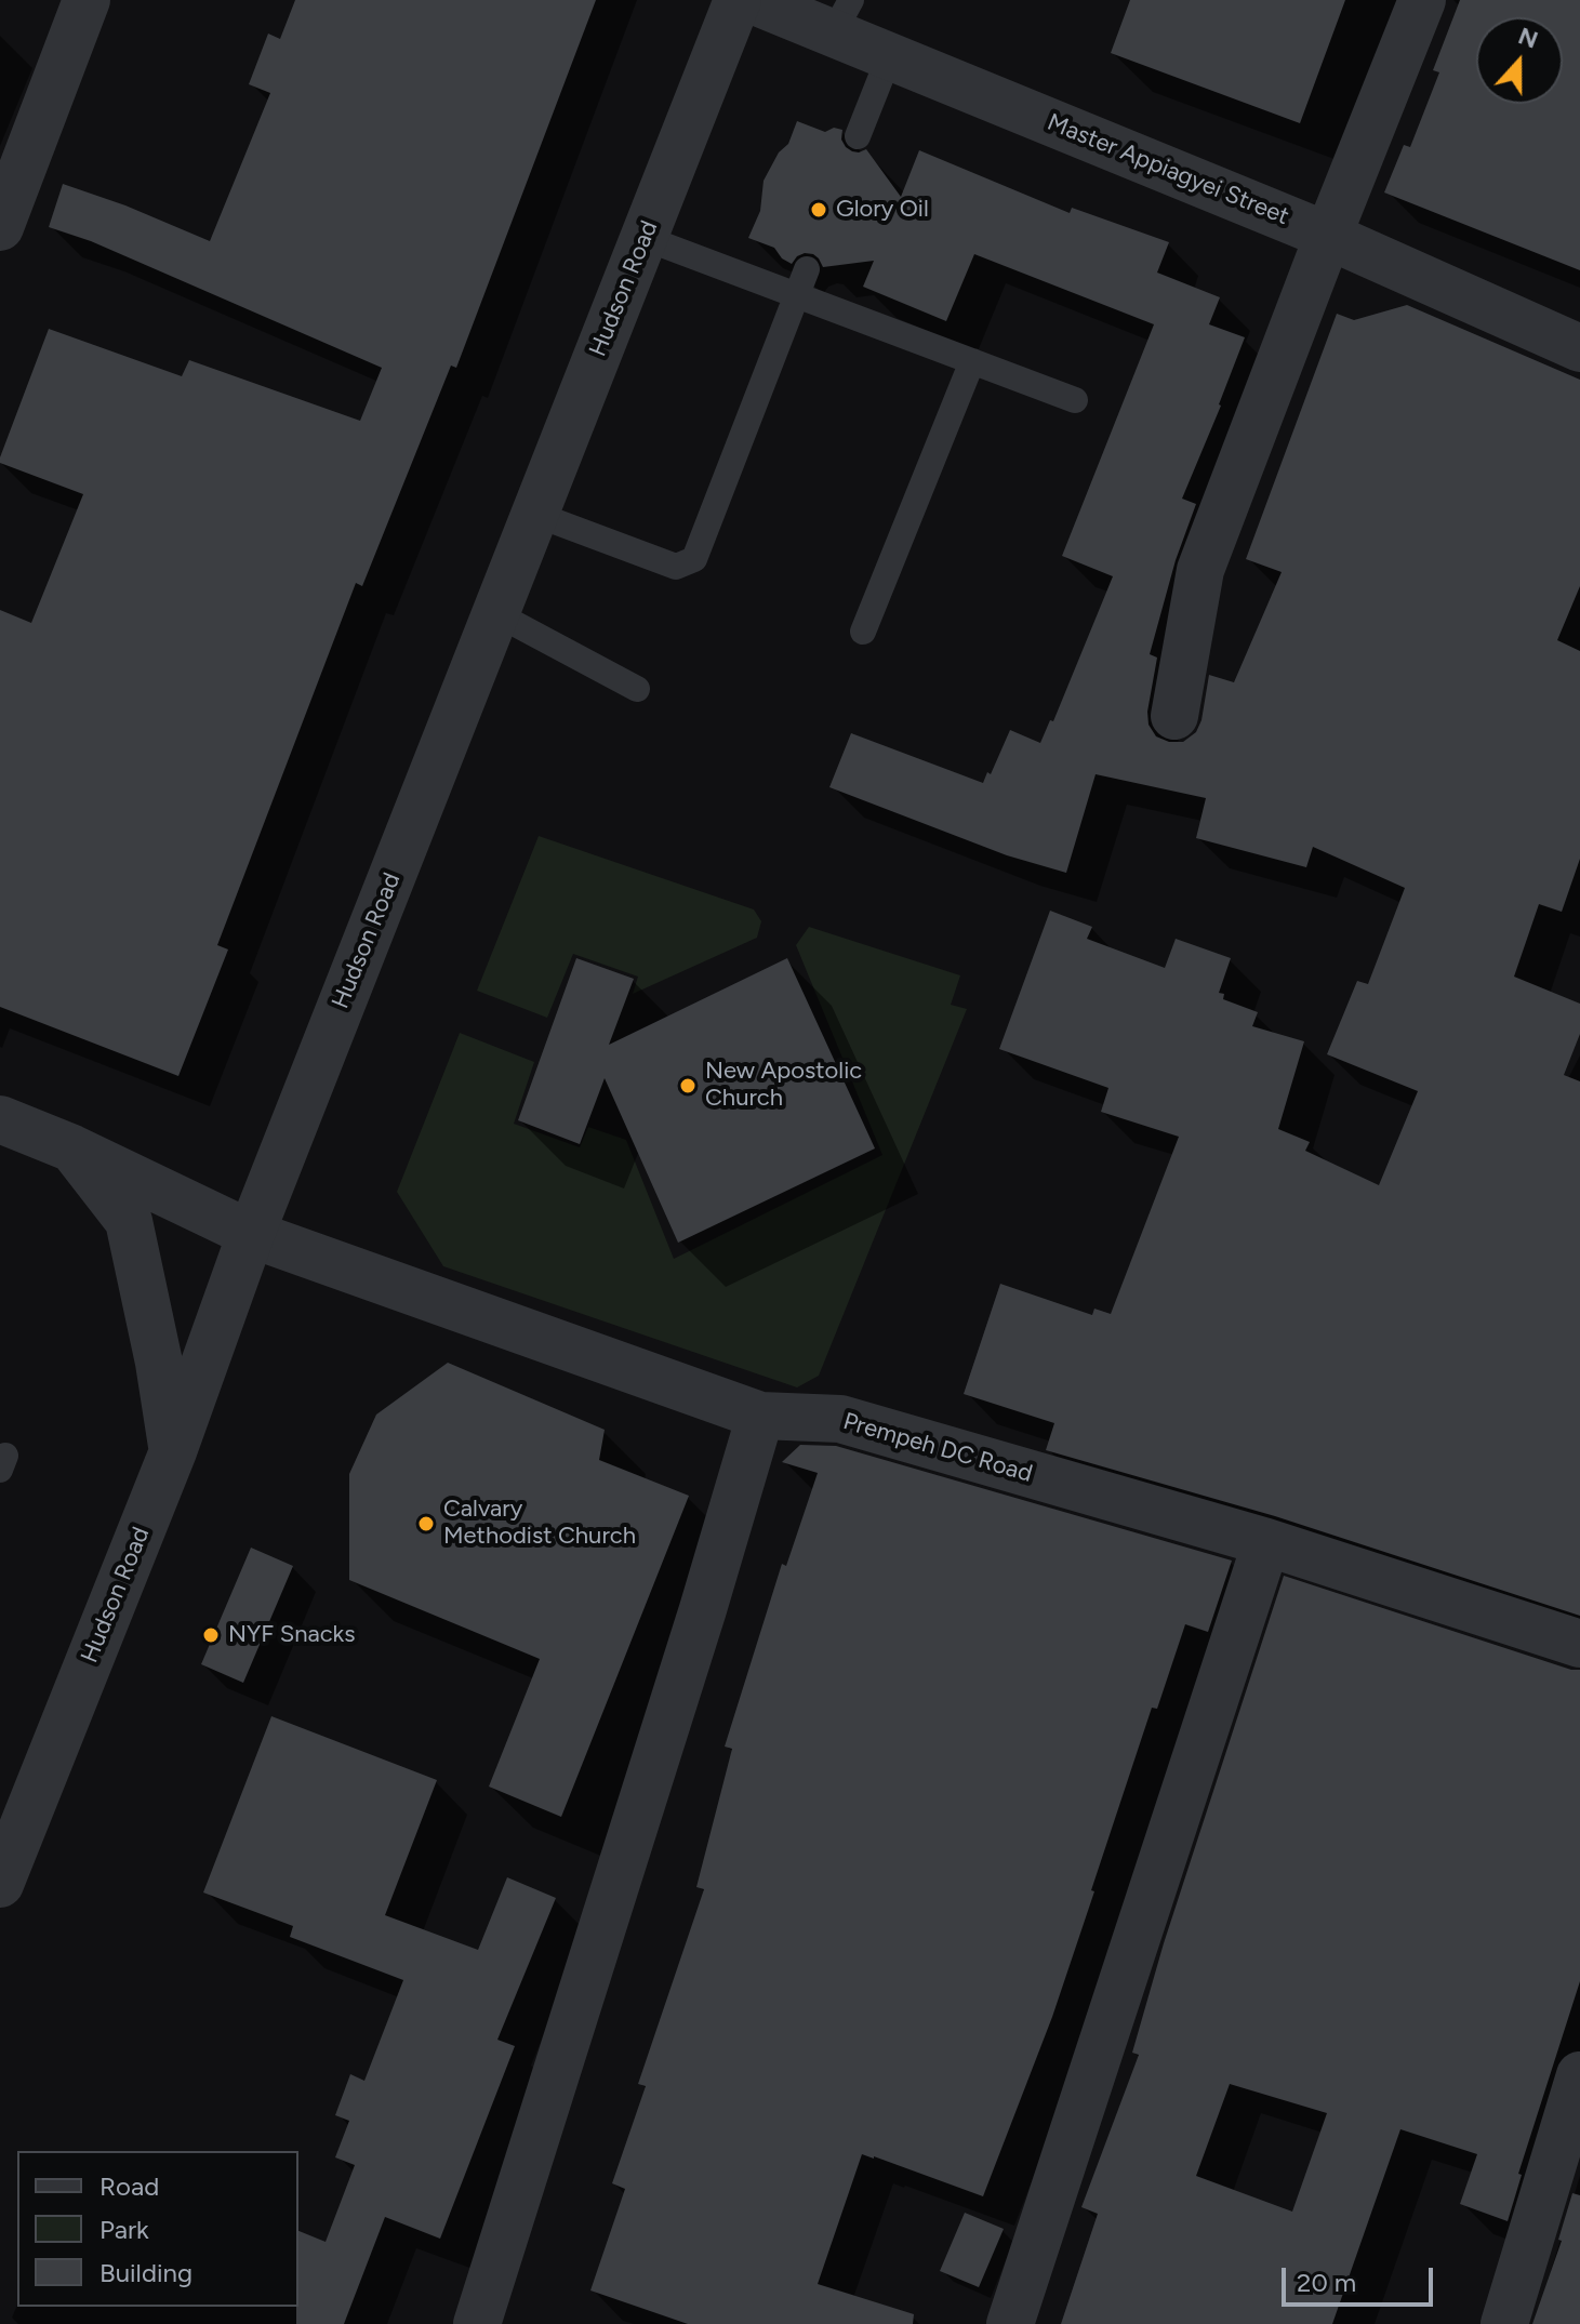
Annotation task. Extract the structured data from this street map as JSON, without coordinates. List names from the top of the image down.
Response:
{
  "streets": {
    "street": ["Master Appiagyei Street", "Hudson Road", "Prempeh DC Road"]
  },
  "crossings": [
    ["Hudson Road", "Prempeh DC Road"]
  ],
  "places": [
    "Glory Oil",
    "New Apostolic Church",
    "Calvary Methodist Church",
    "NYF Snacks"
  ],
  "legend": ["Road", "Park", "Building"],
  "scale_bar": "20 m",
  "north": "top"
}
